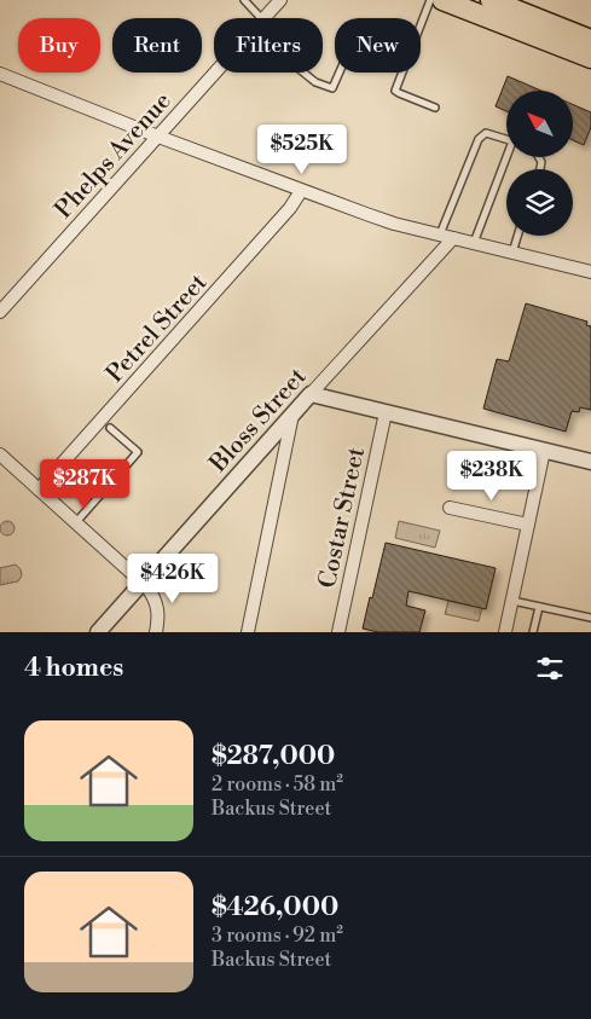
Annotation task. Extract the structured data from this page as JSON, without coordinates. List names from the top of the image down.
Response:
{
  "streets": {
    "street": [
      "Phelps Avenue",
      "Petrel Street",
      "Bloss Street",
      "Costar Street"
    ]
  },
  "north": "top left",
  "page": {
    "chip": [
      "Buy",
      "Rent",
      "Filters",
      "New"
    ],
    "price": [
      "$525K",
      "$238K",
      "$287K",
      "$426K"
    ],
    "heading": "4 homes",
    "list": [
      {
        "name": "$287,000",
        "note": "2 rooms · 58 m² · Backus Street"
      },
      {
        "name": "$426,000",
        "note": "3 rooms · 92 m² · Backus Street"
      }
    ]
  }
}
